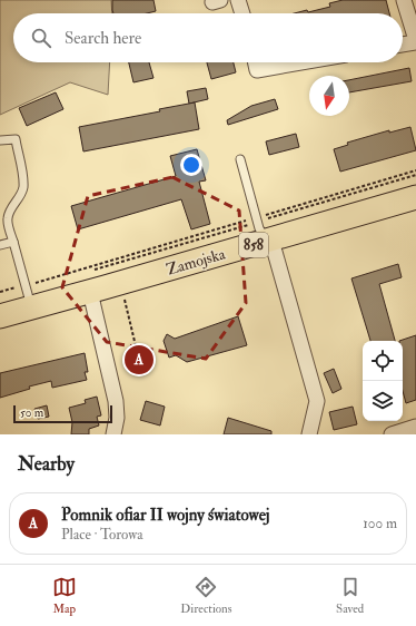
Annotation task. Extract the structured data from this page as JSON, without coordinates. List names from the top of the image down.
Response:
{
  "streets": {
    "main road": ["858", "Zamojska"]
  },
  "scale_bar": "50 m",
  "north": "bottom",
  "page": {
    "search": "Search here",
    "pins": "A",
    "scale": "50 m",
    "heading": "Nearby",
    "list": [
      {
        "mark": "A",
        "name": "Pomnik ofiar II wojny światowej",
        "note": "Place · Torowa",
        "value": "100 m"
      }
    ],
    "nav": ["Map", "Directions", "Saved"]
  }
}
